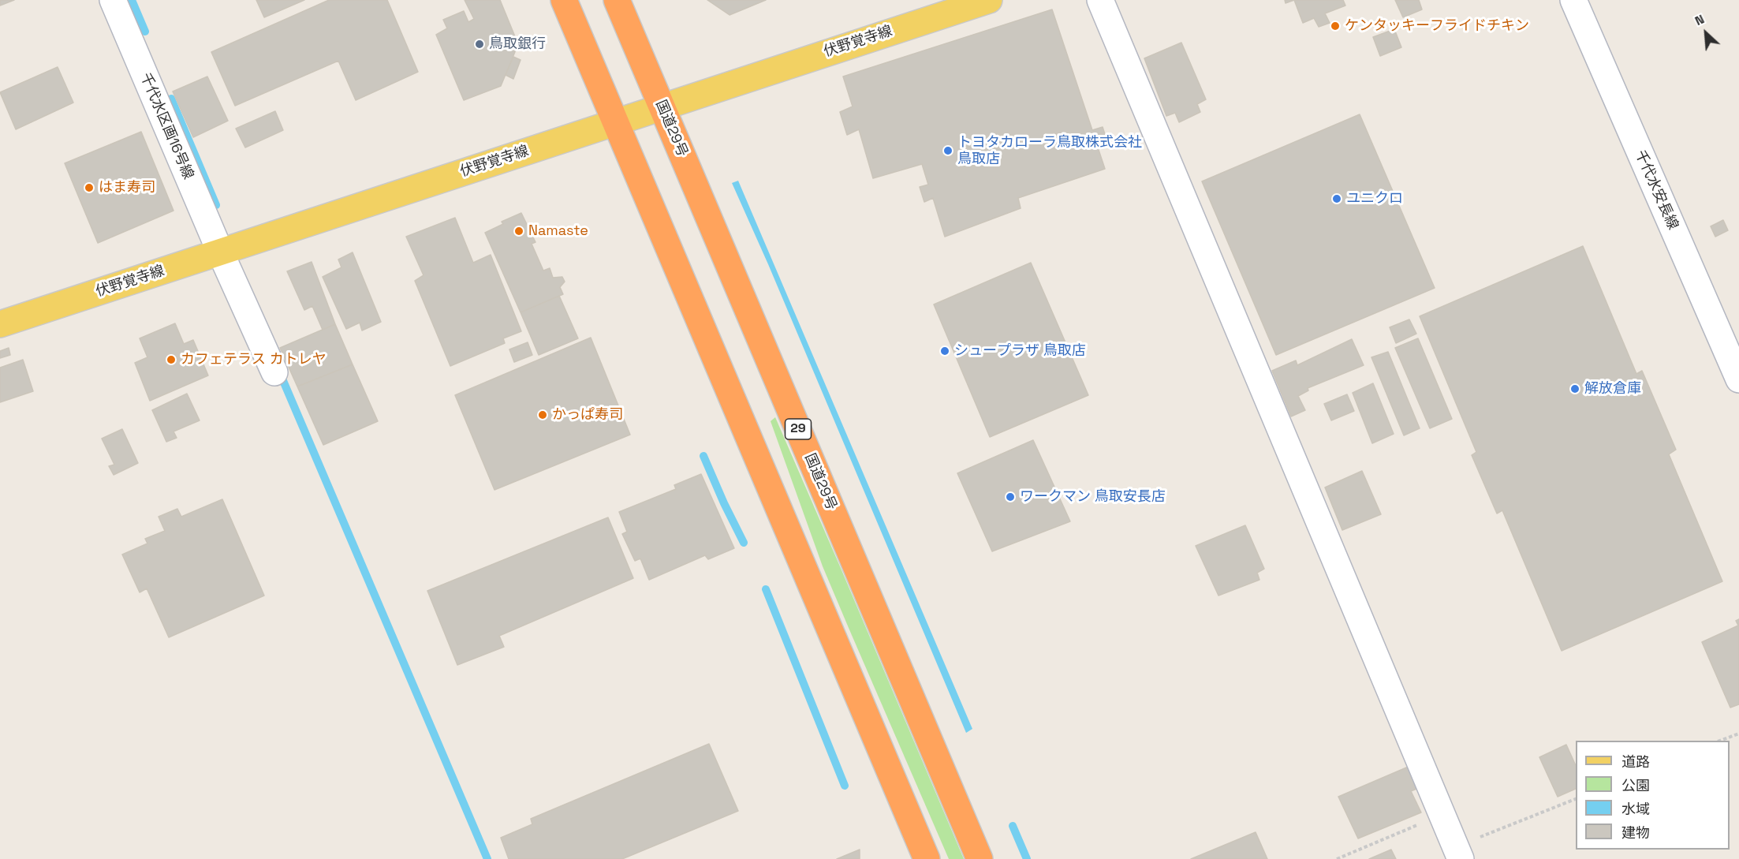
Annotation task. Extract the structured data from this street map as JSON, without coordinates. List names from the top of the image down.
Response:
{
  "streets": {
    "highway": ["国道29号", "29"],
    "main road": ["伏野覚寺線"],
    "street": ["千代水区画16号線", "千代水安長線"]
  },
  "crossings": [
    ["伏野覚寺線", "千代水区画16号線"],
    ["伏野覚寺線", "国道29号"]
  ],
  "places": [
    "ケンタッキーフライドチキン",
    "鳥取銀行",
    "トヨタカローラ鳥取株式会社 鳥取店",
    "はま寿司",
    "ユニクロ",
    "Namaste",
    "シュープラザ 鳥取店",
    "カフェテラス カトレヤ",
    "解放倉庫",
    "かっぱ寿司",
    "ワークマン 鳥取安長店"
  ],
  "legend": [
    "道路",
    "公園",
    "水域",
    "建物"
  ],
  "north": "top left"
}
